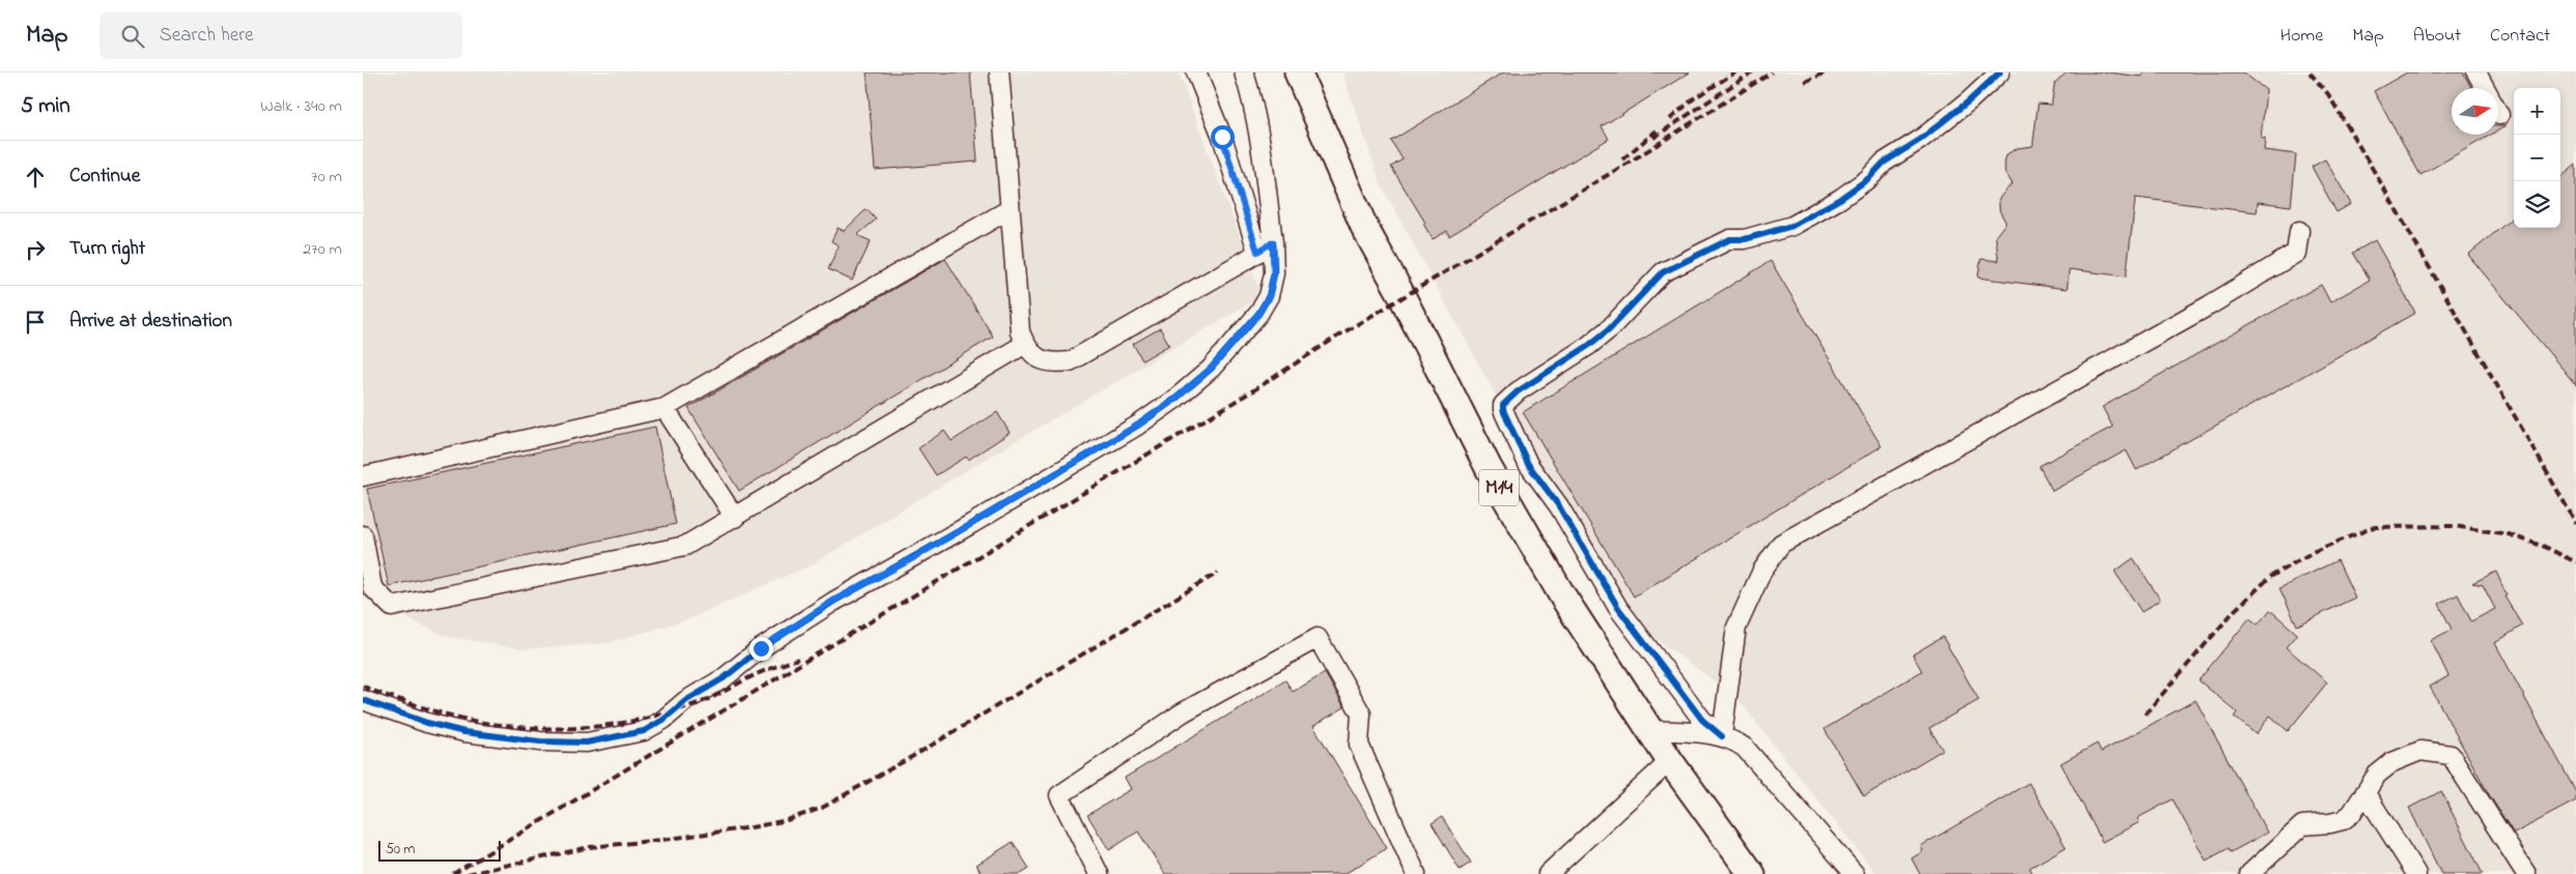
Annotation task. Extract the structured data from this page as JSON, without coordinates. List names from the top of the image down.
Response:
{
  "streets": {
    "highway": ["M14"]
  },
  "scale_bar": "50 m",
  "north": "right",
  "page": {
    "header": "Map",
    "search": "Search here",
    "nav": [
      "Home",
      "Map",
      "About",
      "Contact"
    ],
    "heading": ["5 min", "Walk · 340 m"],
    "map_buttons": ["+", "−"],
    "list": [
      ["Continue", "70 m"],
      ["Turn right", "270 m"],
      "Arrive at destination"
    ],
    "scale": "50 m"
  }
}
